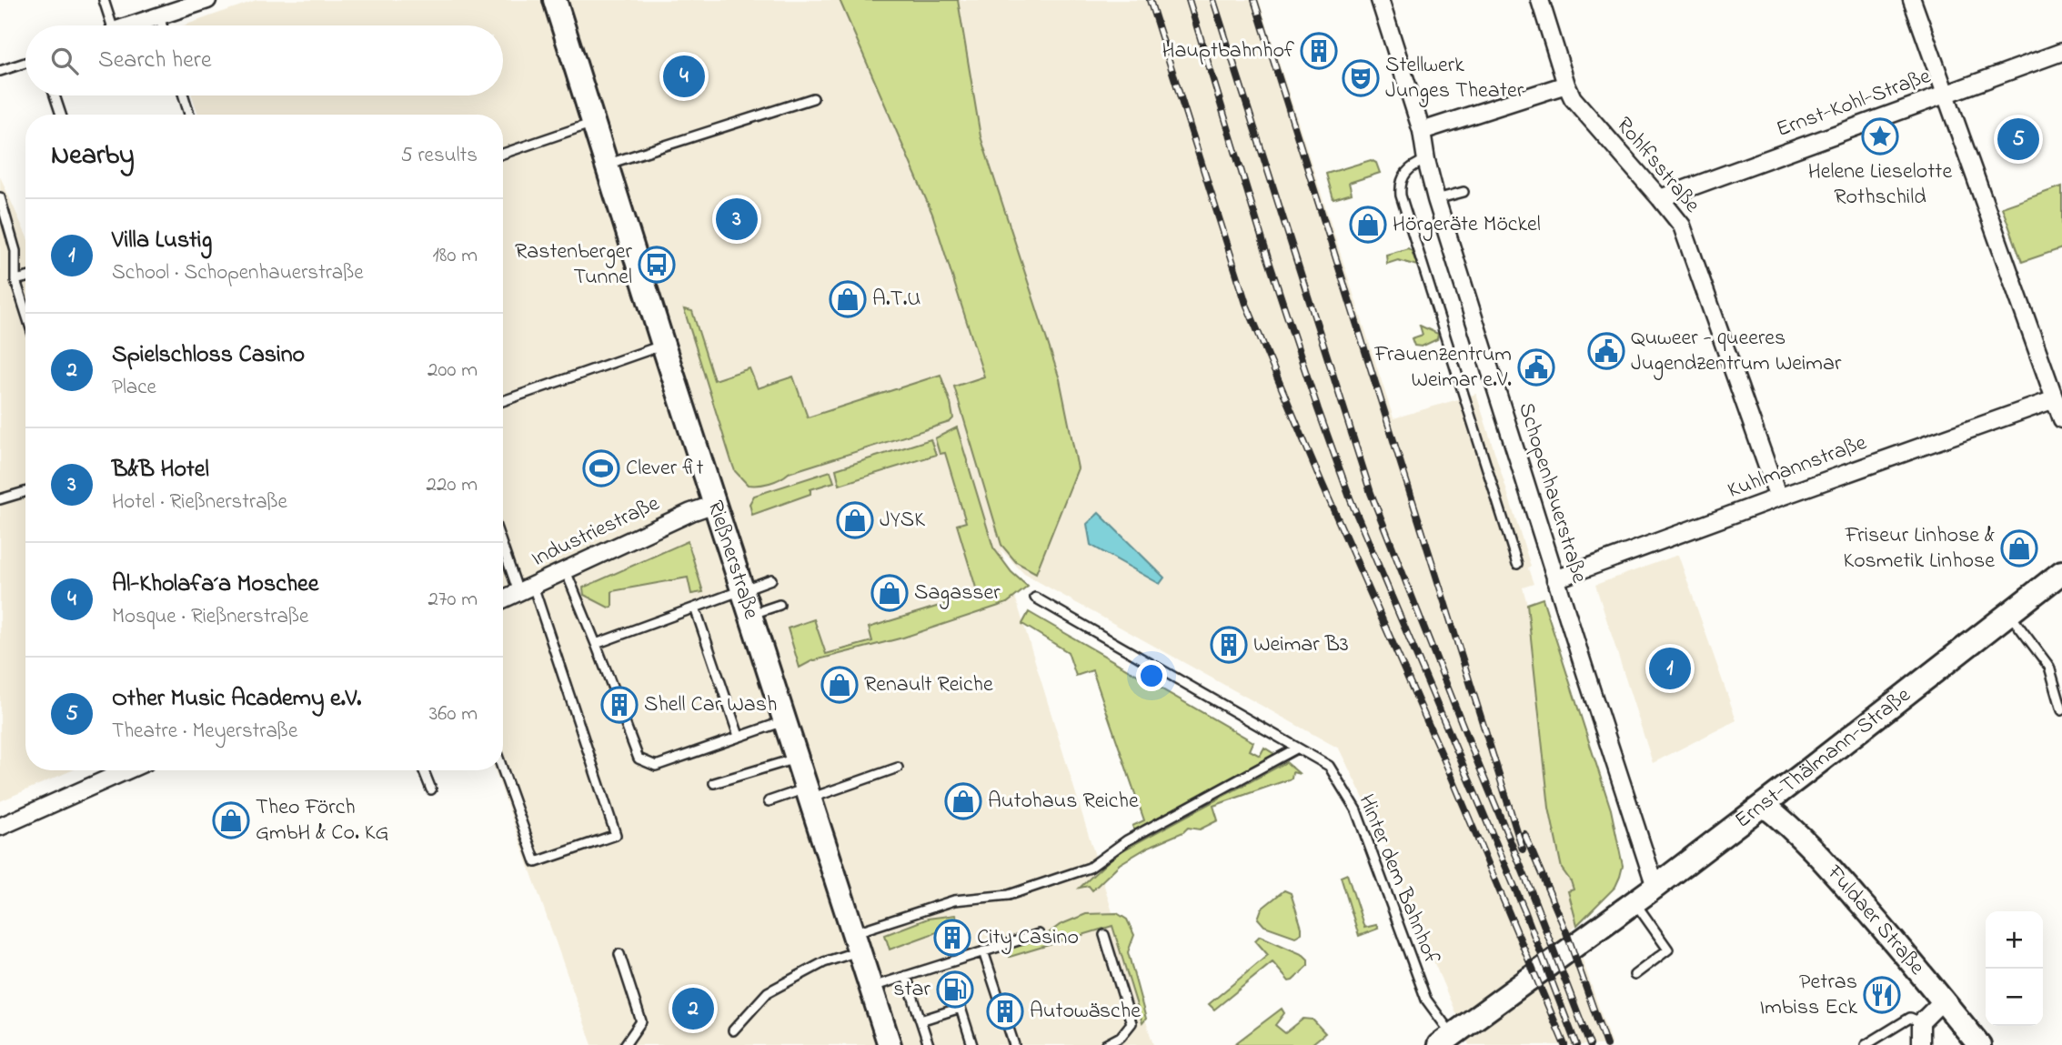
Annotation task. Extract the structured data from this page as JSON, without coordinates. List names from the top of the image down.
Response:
{
  "streets": {
    "street": [
      "Ernst-Kohl-Straße",
      "Rohlfsstraße",
      "Kuhlmannstraße",
      "Schopenhauerstraße",
      "Industriestraße",
      "Rießnerstraße",
      "Ernst-Thälmann-Straße",
      "Fuldaer Straße"
    ],
    "lane": ["Hinter dem Bahnhof"]
  },
  "crossings": [
    ["Ernst-Kohl-Straße", "Rohlfsstraße"],
    ["Rohlfsstraße", "Kuhlmannstraße"],
    ["Kuhlmannstraße", "Schopenhauerstraße"],
    ["Schopenhauerstraße", "Ernst-Thälmann-Straße"],
    ["Industriestraße", "Rießnerstraße"],
    ["Ernst-Thälmann-Straße", "Hinter dem Bahnhof"],
    ["Ernst-Thälmann-Straße", "Fuldaer Straße"]
  ],
  "places": {
    "building": [
      "Hauptbahnhof",
      "Weimar B3",
      "Shell Car Wash",
      "City Casino",
      "Autowäsche"
    ],
    "theatre": ["Stellwerk Junges Theater"],
    "place": ["Helene Lieselotte Rothschild"],
    "shop": [
      "Hörgeräte Möckel",
      "A.T.U",
      "JYSK",
      "Friseur Linhose & Kosmetik Linhose",
      "Sagasser",
      "Renault Reiche",
      "Autohaus Reiche",
      "Theo Förch GmbH & Co. KG"
    ],
    "bus stop": ["Rastenberger Tunnel"],
    "public building": ["Quweer - queeres Jugendzentrum Weimar", "Frauenzentrum Weimar e.V."],
    "sports": ["Clever fit"],
    "fuel station": ["star"],
    "restaurant": ["Petras Imbiss Eck"]
  },
  "page": {
    "search": "Search here",
    "pins": [
      "4",
      "5",
      "3",
      "1",
      "2"
    ],
    "heading": ["Nearby", "5 results"],
    "list": [
      {
        "mark": "1",
        "name": "Villa Lustig",
        "note": "School · Schopenhauerstraße",
        "value": "180 m"
      },
      {
        "mark": "2",
        "name": "Spielschloss Casino",
        "note": "Place",
        "value": "200 m"
      },
      {
        "mark": "3",
        "name": "B&B Hotel",
        "note": "Hotel · Rießnerstraße",
        "value": "220 m"
      },
      {
        "mark": "4",
        "name": "Al-Kholafa´a Moschee",
        "note": "Mosque · Rießnerstraße",
        "value": "270 m"
      },
      {
        "mark": "5",
        "name": "Other Music Academy e.V.",
        "note": "Theatre · Meyerstraße",
        "value": "360 m"
      }
    ],
    "map_buttons": ["+", "−"]
  }
}
